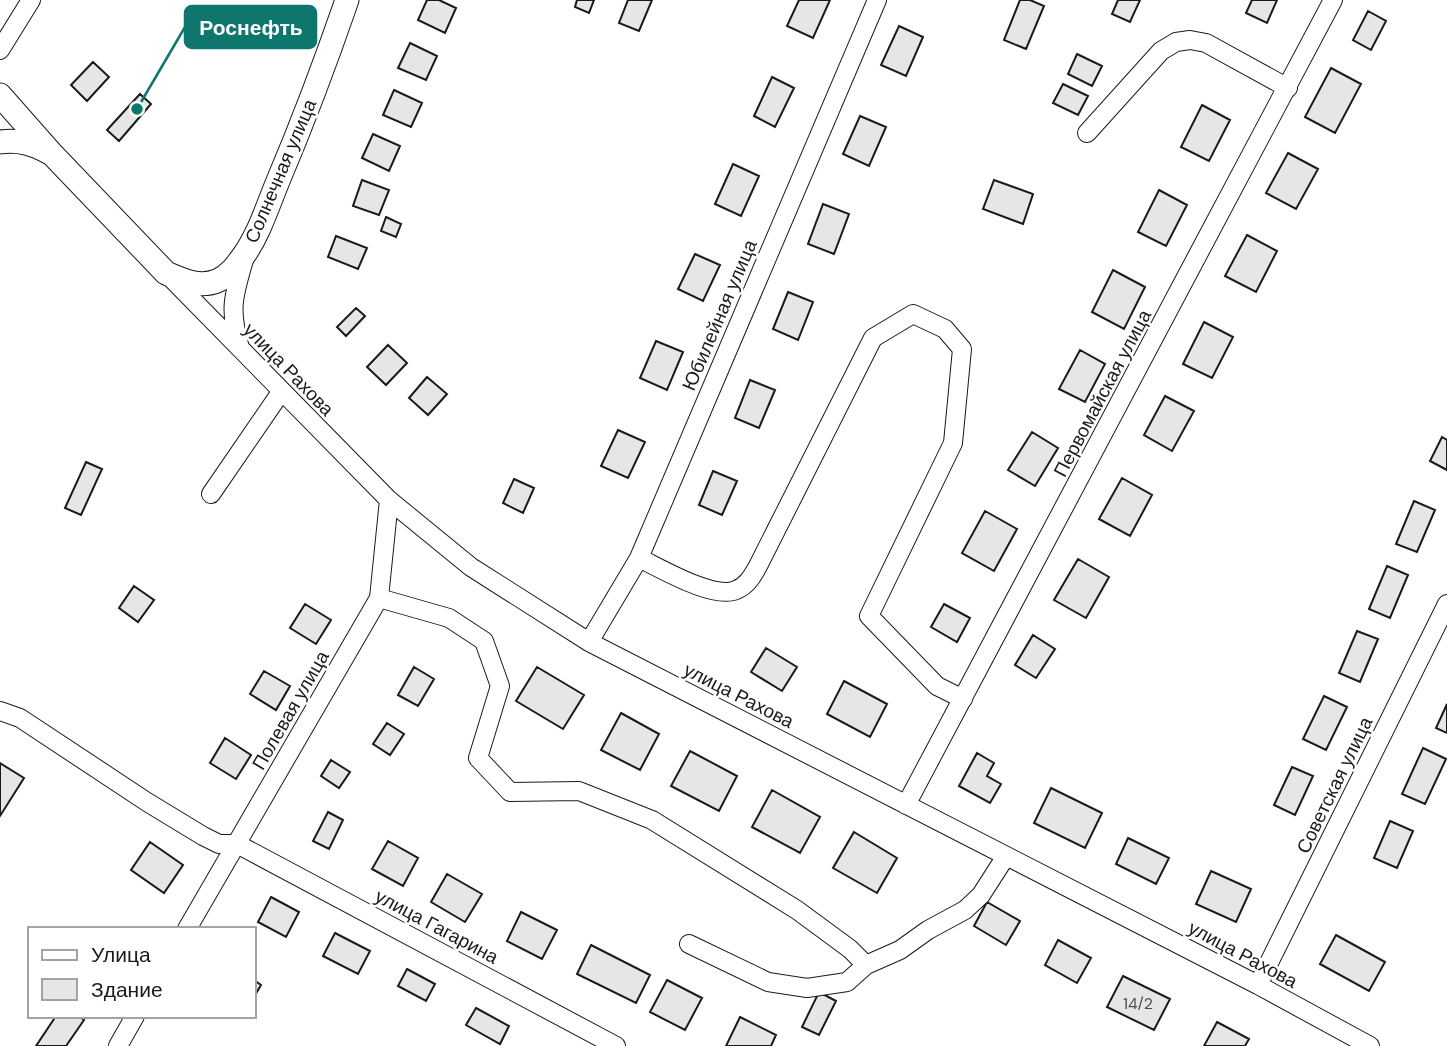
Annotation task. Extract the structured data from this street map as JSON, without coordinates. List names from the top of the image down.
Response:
{
  "streets": {
    "main road": ["Солнечная улица"],
    "street": [
      "Юбилейная улица",
      "улица Рахова",
      "Первомайская улица",
      "Полевая улица",
      "Советская улица",
      "улица Гагарина"
    ]
  },
  "crossings": [
    ["Солнечная улица", "улица Рахова"],
    ["Юбилейная улица", "улица Рахова"],
    ["улица Рахова", "Первомайская улица"],
    ["улица Рахова", "Полевая улица"],
    ["улица Рахова", "Советская улица"],
    ["Полевая улица", "улица Гагарина"]
  ],
  "places": ["Роснефть"],
  "house_numbers": ["14/2"],
  "legend": ["Улица", "Здание"]
}
